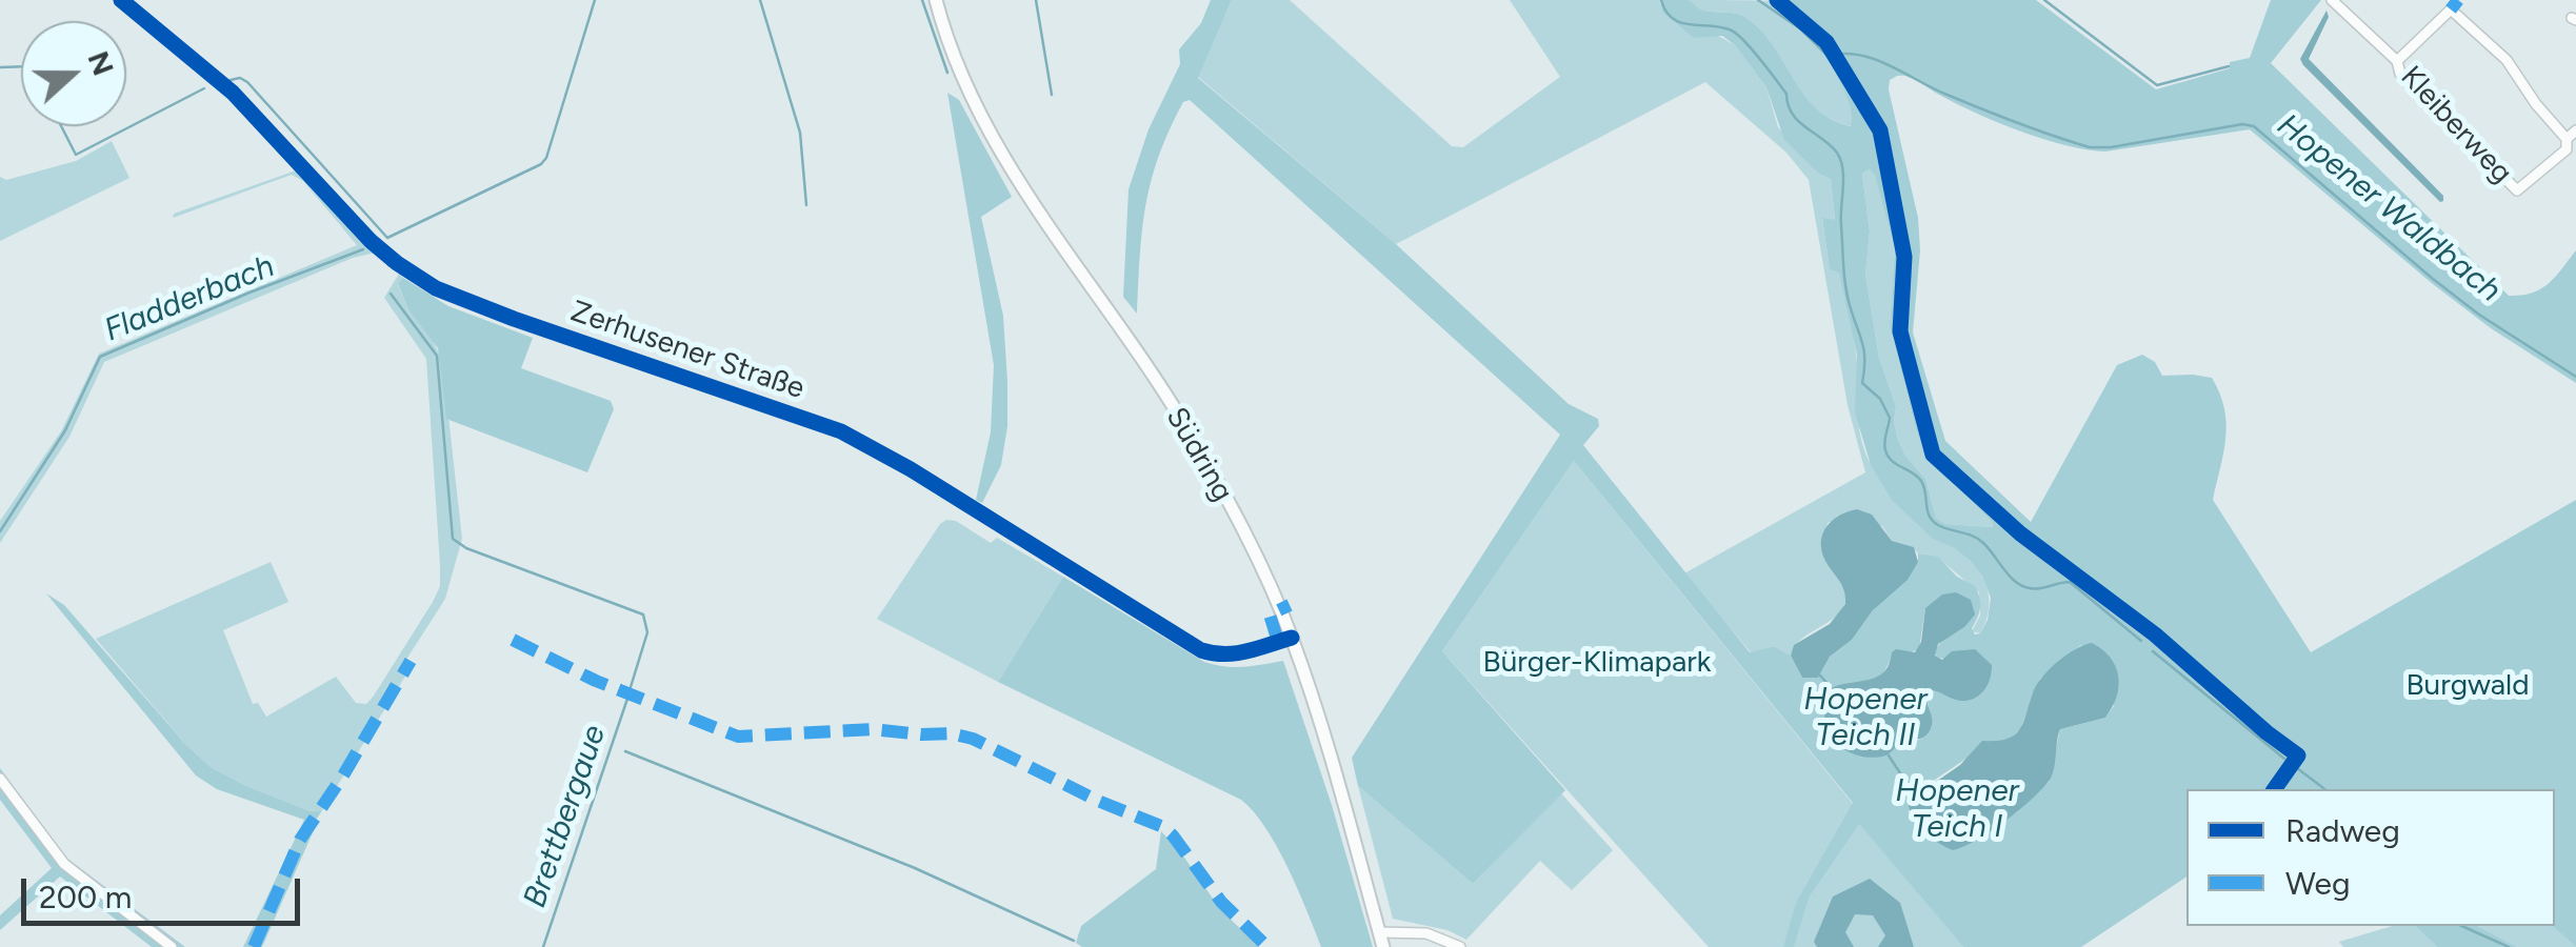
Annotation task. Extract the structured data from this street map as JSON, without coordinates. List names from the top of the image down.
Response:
{
  "streets": {
    "main road": ["Südring"],
    "street": ["Kleiberweg", "Zerhusener Straße"]
  },
  "crossings": [
    ["Zerhusener Straße", "Südring"]
  ],
  "water": [
    "Hopener Waldbach",
    "Fladderbach",
    "Hopener Teich II",
    "Hopener Teich I",
    "Brettbergaue"
  ],
  "parks": ["Bürger-Klimapark", "Burgwald"],
  "legend": ["Radweg", "Weg"],
  "scale_bar": "200 m",
  "north": "right"
}
